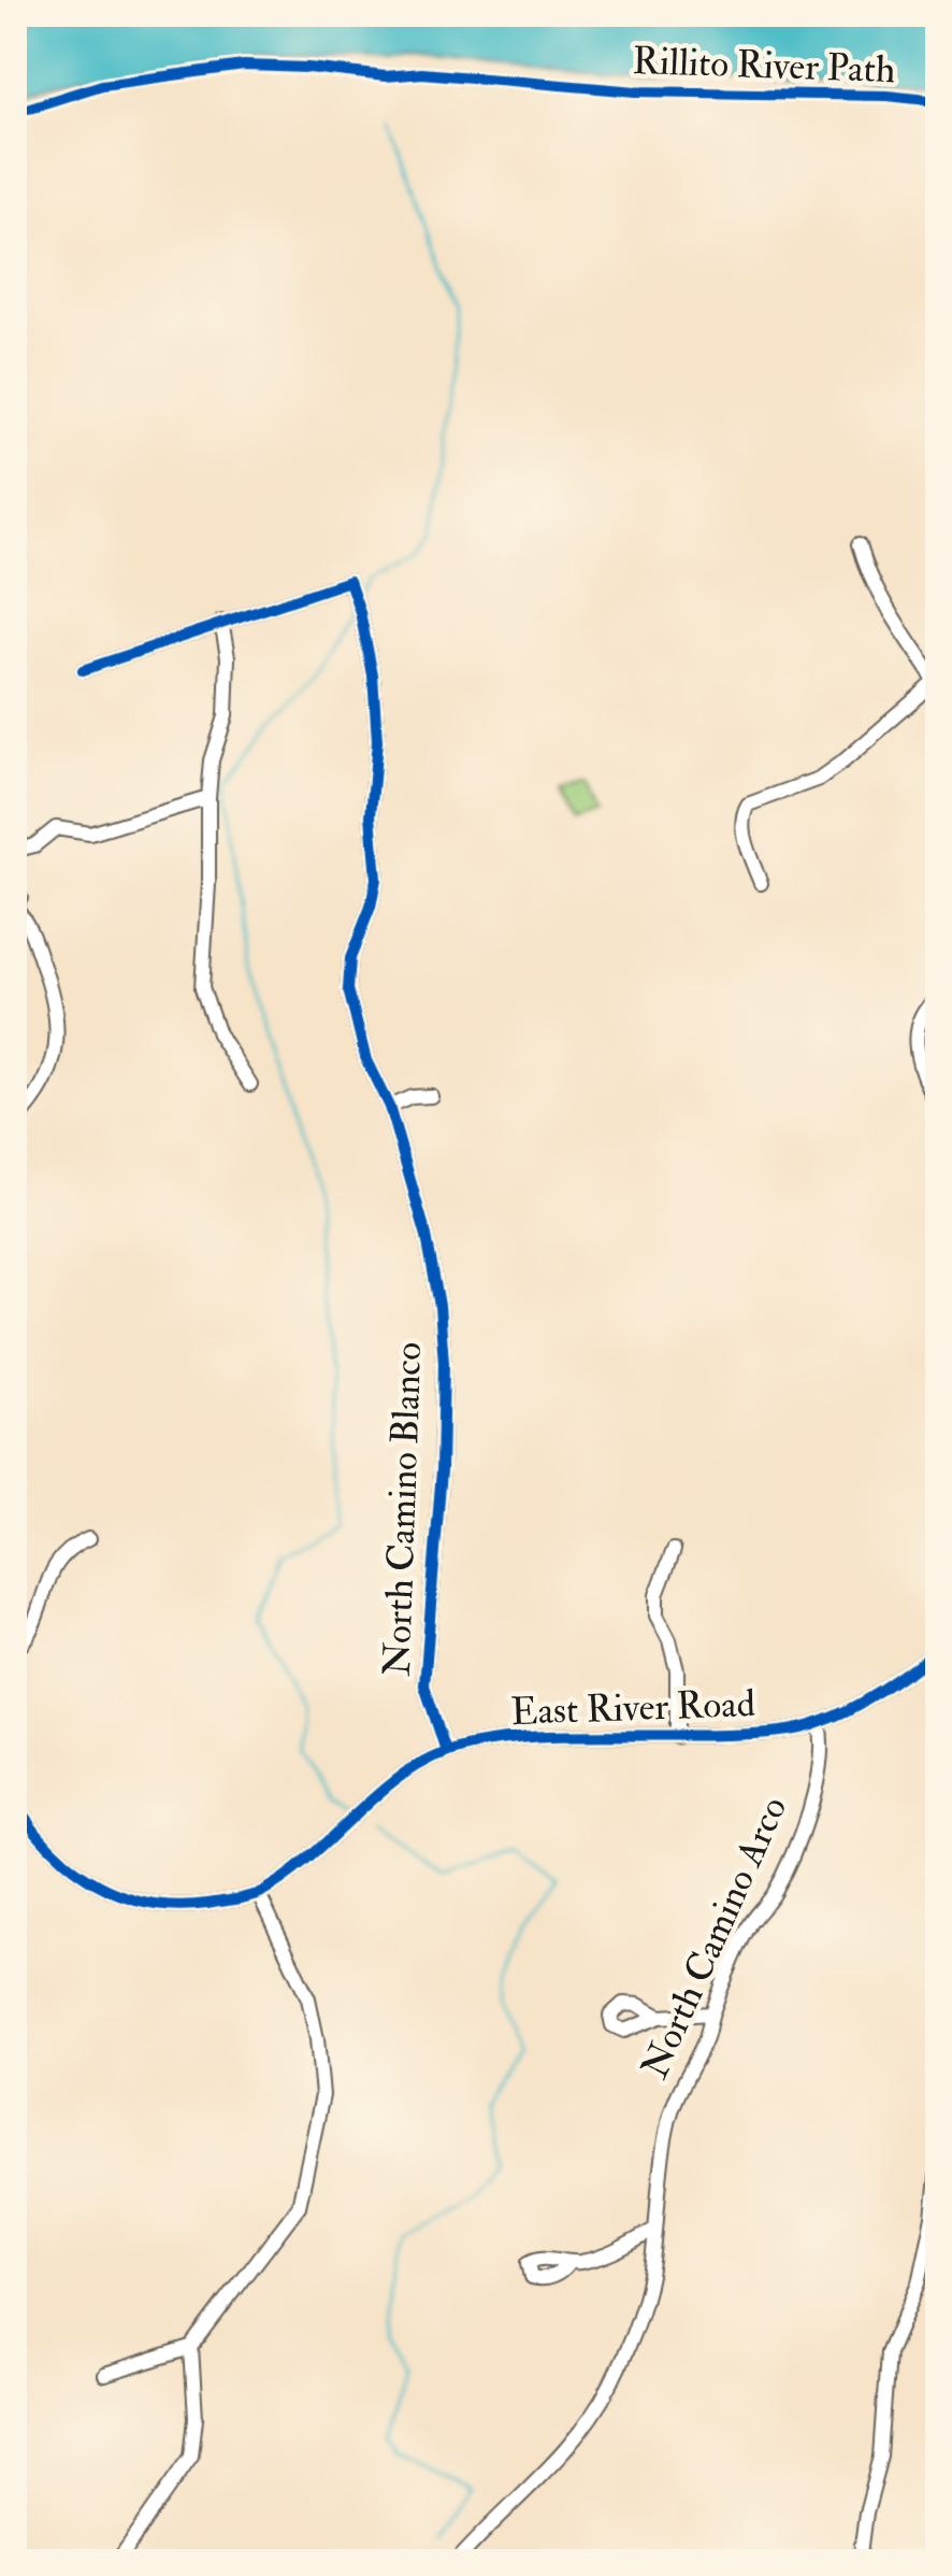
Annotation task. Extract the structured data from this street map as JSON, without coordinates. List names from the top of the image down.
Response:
{
  "streets": {
    "street": ["North Camino Blanco", "East River Road", "North Camino Arco"],
    "cycle path": ["Rillito River Path"]
  },
  "crossings": [
    ["North Camino Blanco", "East River Road"],
    ["East River Road", "North Camino Arco"]
  ]
}
